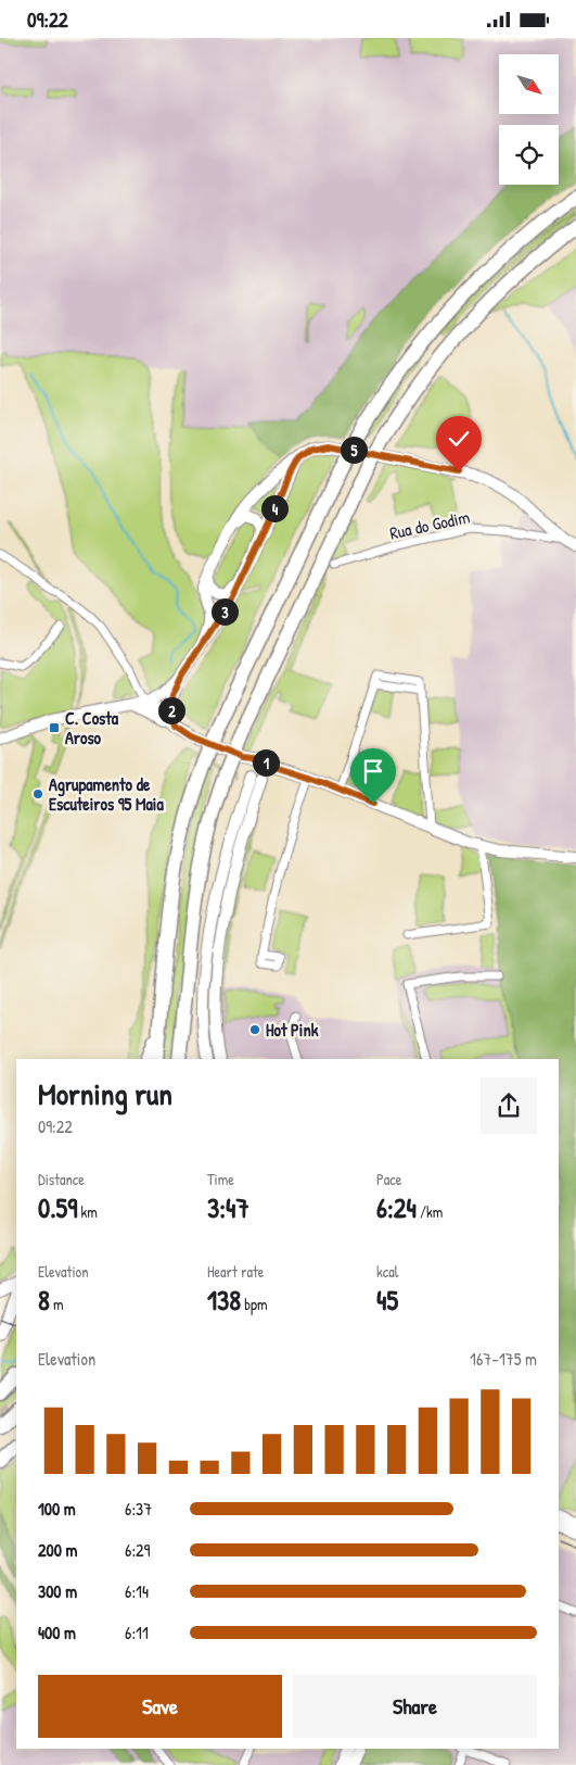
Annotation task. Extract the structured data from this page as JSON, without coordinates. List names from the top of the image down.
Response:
{
  "streets": {
    "street": ["Rua do Godim"]
  },
  "places": {
    "transit": ["C. Costa Aroso"],
    "other": ["Agrupamento de Escuteiros 95 Maia", "Hot Pink"]
  },
  "north": "bottom right",
  "page": {
    "status": "09:22",
    "pins": [
      "5",
      "4",
      "3",
      "2",
      "1"
    ],
    "heading": ["Morning run", "09:22"],
    "stats": [
      ["Distance", "0.59 km"],
      ["Time", "3:47"],
      ["Pace", "6:24 /km"],
      ["Elevation", "8 m"],
      ["Heart rate", "138 bpm"],
      ["kcal", "45"]
    ],
    "chart": ["Elevation", "167–175 m"],
    "list": [
      {
        "name": "100 m",
        "note": "6:37"
      },
      {
        "name": "200 m",
        "note": "6:29"
      },
      {
        "name": "300 m",
        "note": "6:14"
      },
      {
        "name": "400 m",
        "note": "6:11"
      }
    ],
    "buttons": ["Save", "Share"]
  }
}
